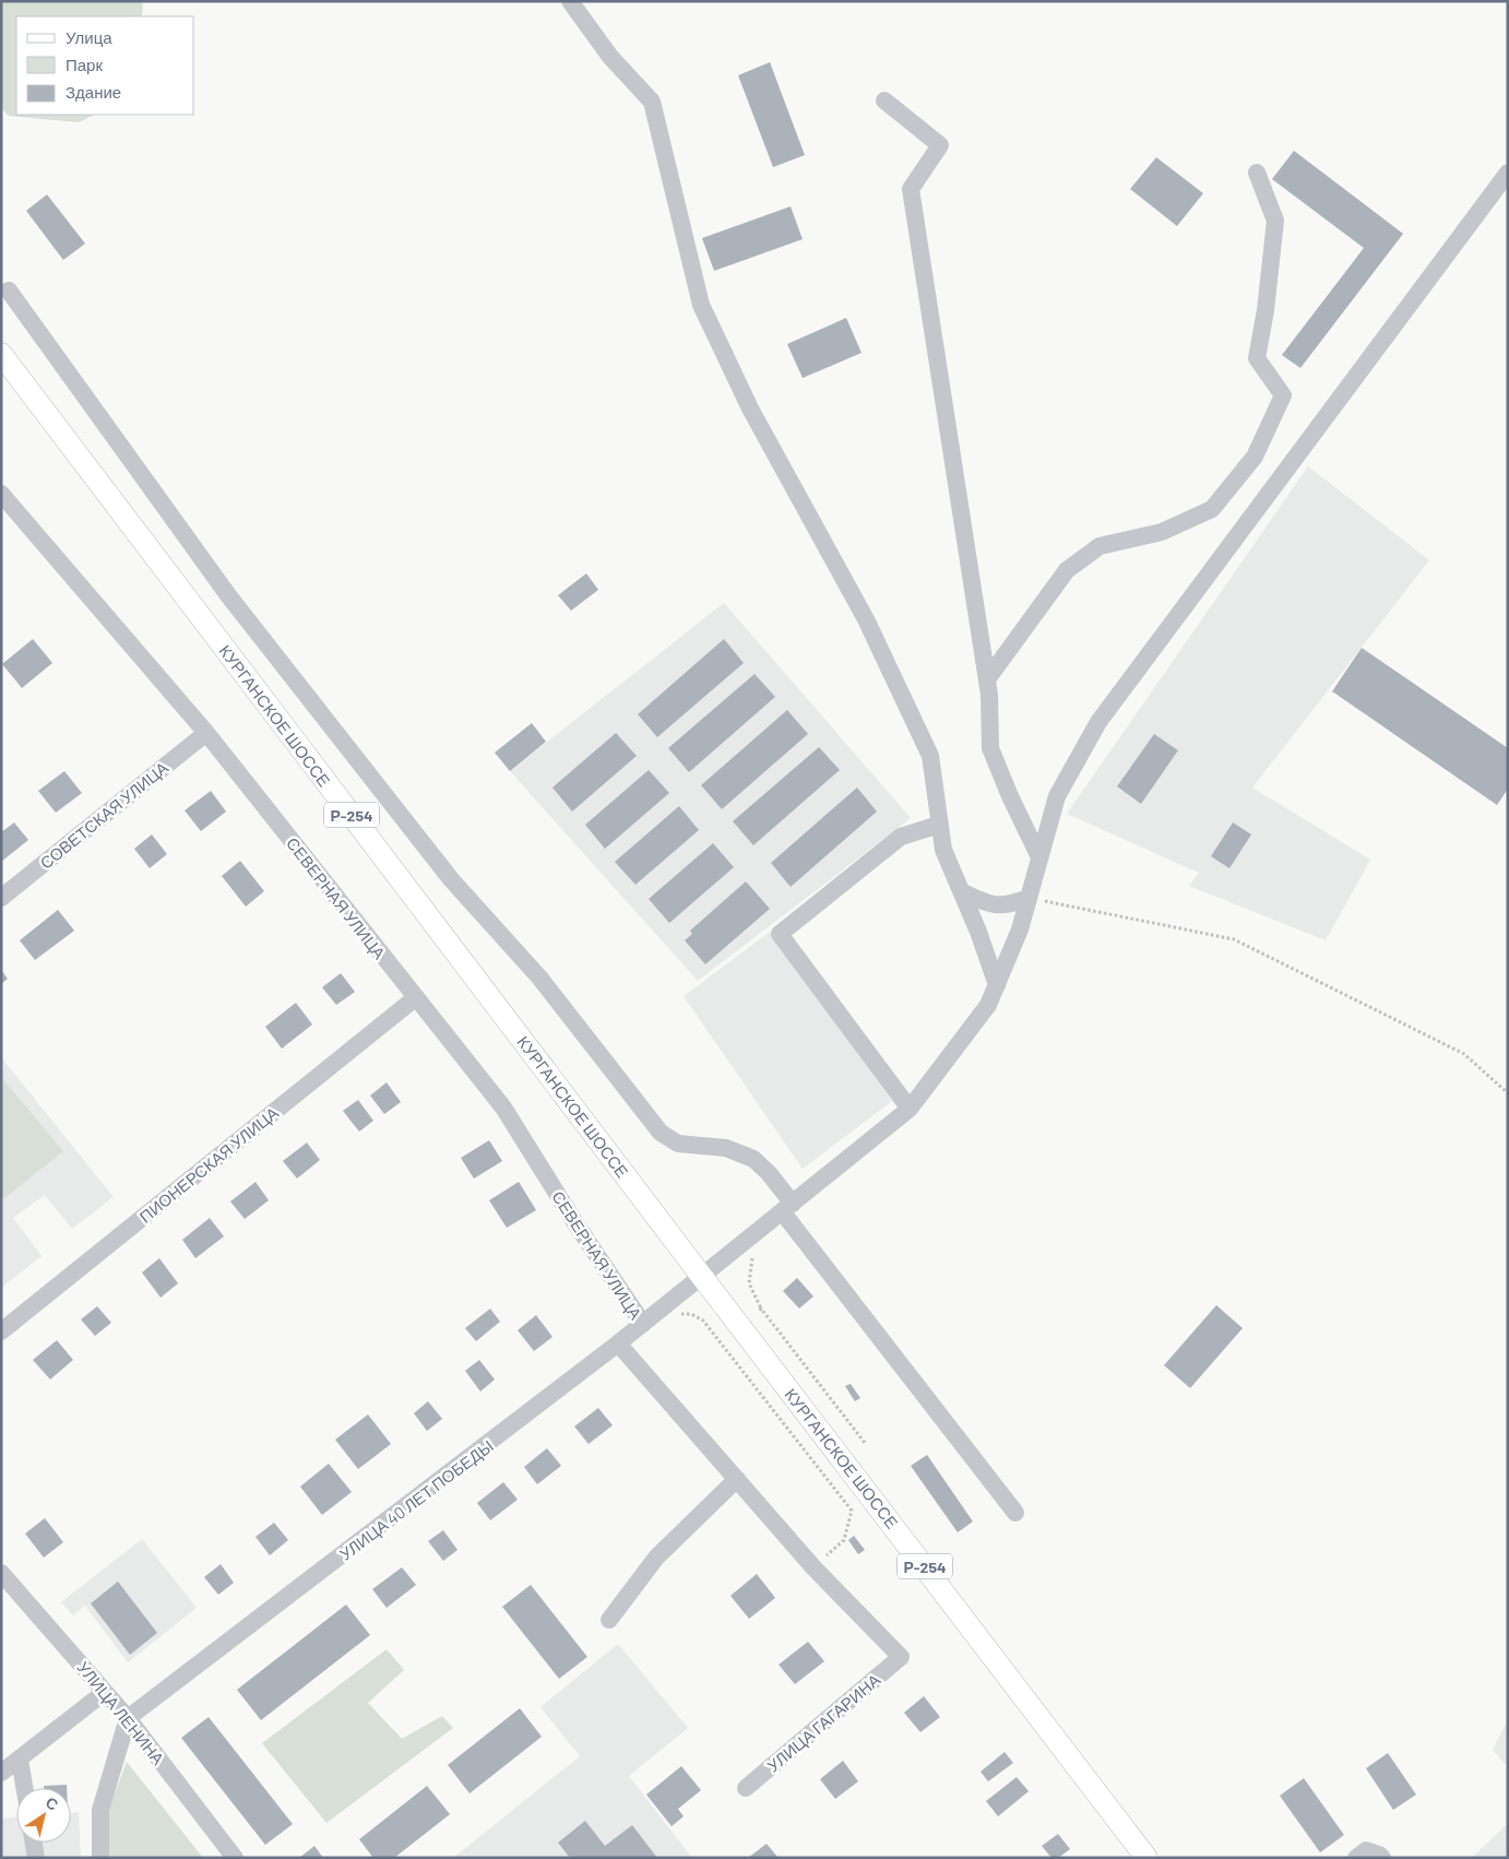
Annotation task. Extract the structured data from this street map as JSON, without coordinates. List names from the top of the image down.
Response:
{
  "streets": {
    "main road": ["КУРГАНСКОЕ ШОССЕ", "Р-254"],
    "street": [
      "СОВЕТСКАЯ УЛИЦА",
      "СЕВЕРНАЯ УЛИЦА",
      "ПИОНЕРСКАЯ УЛИЦА",
      "УЛИЦА 40 ЛЕТ ПОБЕДЫ",
      "УЛИЦА ЛЕНИНА",
      "УЛИЦА ГАГАРИНА"
    ]
  },
  "crossings": [
    ["КУРГАНСКОЕ ШОССЕ", "УЛИЦА 40 ЛЕТ ПОБЕДЫ"],
    ["СОВЕТСКАЯ УЛИЦА", "СЕВЕРНАЯ УЛИЦА"],
    ["СЕВЕРНАЯ УЛИЦА", "ПИОНЕРСКАЯ УЛИЦА"],
    ["СЕВЕРНАЯ УЛИЦА", "УЛИЦА 40 ЛЕТ ПОБЕДЫ"],
    ["СЕВЕРНАЯ УЛИЦА", "УЛИЦА ГАГАРИНА"],
    ["УЛИЦА 40 ЛЕТ ПОБЕДЫ", "УЛИЦА ЛЕНИНА"]
  ],
  "legend": ["Улица", "Парк", "Здание"],
  "north": "top right"
}
